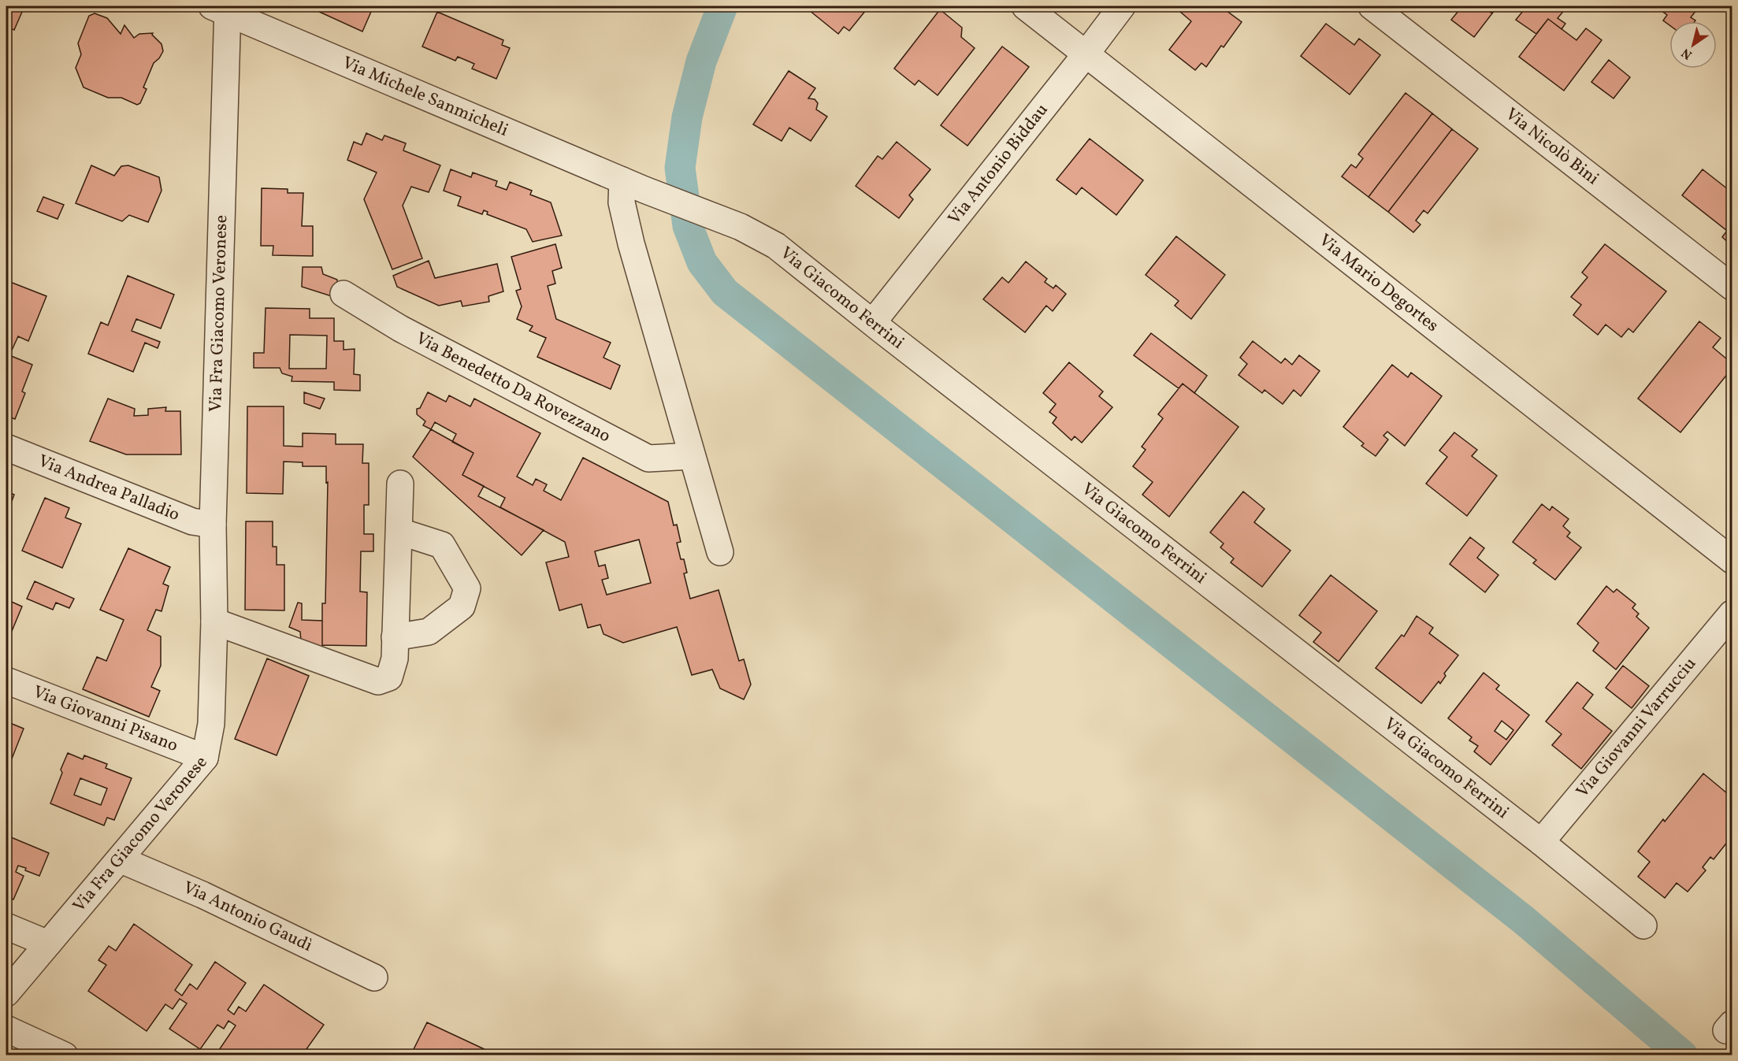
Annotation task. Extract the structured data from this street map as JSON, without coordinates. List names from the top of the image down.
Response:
{
  "streets": {
    "street": [
      "Via Michele Sanmicheli",
      "Via Nicolò Bini",
      "Via Antonio Biddau",
      "Via Mario Degortes",
      "Via Giacomo Ferrini",
      "Via Fra Giacomo Veronese",
      "Via Benedetto Da Rovezzano",
      "Via Andrea Palladio",
      "Via Giovanni Pisano",
      "Via Giovanni Varrucciu",
      "Via Antonio Gaudì"
    ]
  },
  "crossings": [
    ["Via Michele Sanmicheli", "Via Giacomo Ferrini"],
    ["Via Michele Sanmicheli", "Via Fra Giacomo Veronese"],
    ["Via Antonio Biddau", "Via Mario Degortes"],
    ["Via Antonio Biddau", "Via Giacomo Ferrini"],
    ["Via Giacomo Ferrini", "Via Giovanni Varrucciu"],
    ["Via Fra Giacomo Veronese", "Via Andrea Palladio"],
    ["Via Fra Giacomo Veronese", "Via Giovanni Pisano"],
    ["Via Fra Giacomo Veronese", "Via Antonio Gaudì"]
  ],
  "north": "bottom left"
}
